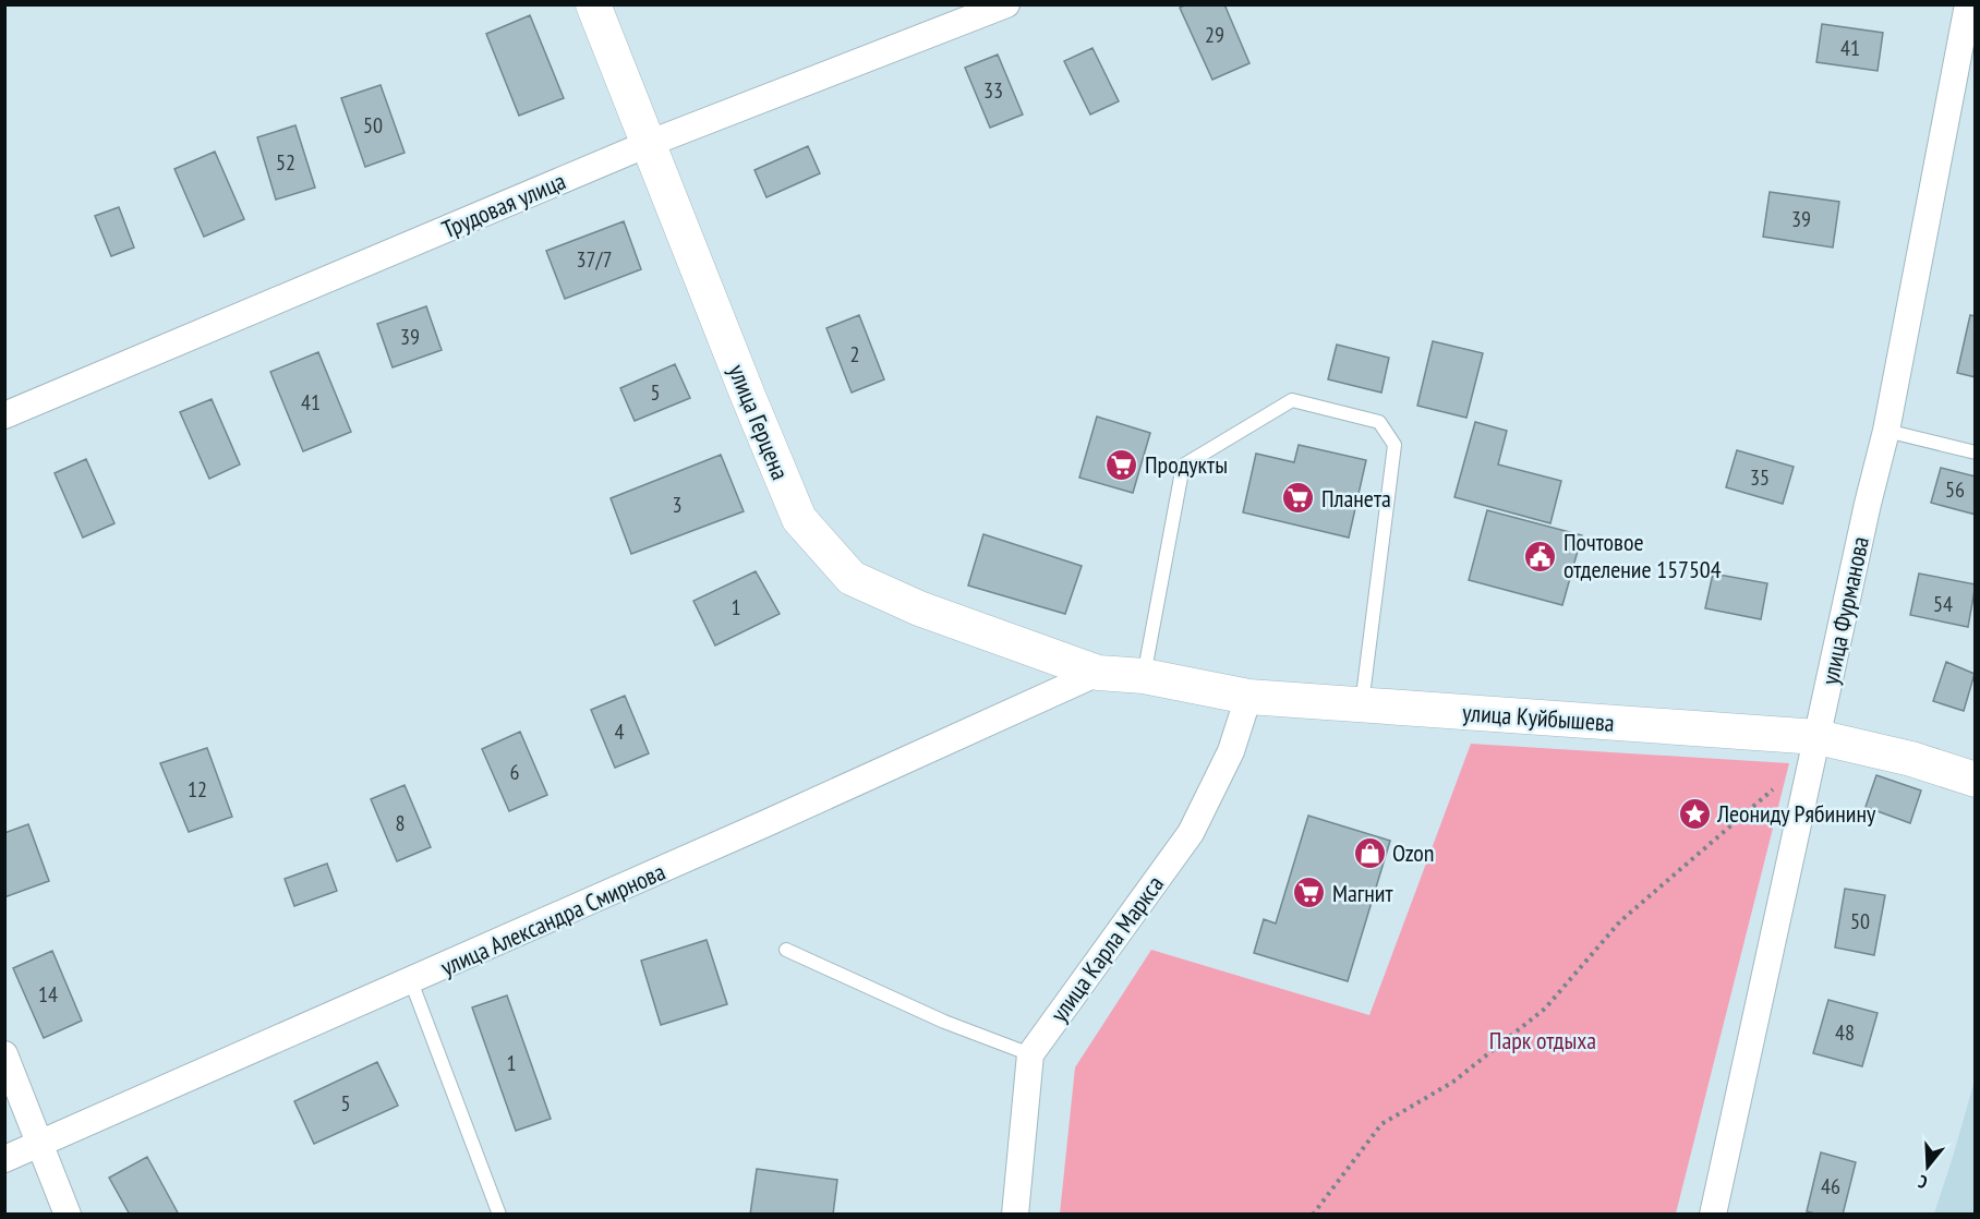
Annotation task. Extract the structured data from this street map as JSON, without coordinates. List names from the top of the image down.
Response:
{
  "streets": {
    "street": [
      "Трудовая улица",
      "улица Герцена",
      "улица Фурманова",
      "улица Куйбышева",
      "улица Александра Смирнова",
      "улица Карла Маркса"
    ]
  },
  "crossings": [
    ["Трудовая улица", "улица Герцена"],
    ["улица Герцена", "улица Куйбышева"],
    ["улица Герцена", "улица Александра Смирнова"],
    ["улица Фурманова", "улица Куйбышева"],
    ["улица Куйбышева", "улица Александра Смирнова"],
    ["улица Куйбышева", "улица Карла Маркса"]
  ],
  "parks": ["Парк отдыха"],
  "places": {
    "supermarket": ["Продукты", "Планета", "Магнит"],
    "public building": ["Почтовое отделение 157504"],
    "place": ["Леониду Рябинину"],
    "shop": ["Ozon"]
  },
  "house_numbers": [
    "29",
    "41",
    "33",
    "50",
    "52",
    "39",
    "37/7",
    "39",
    "2",
    "5",
    "41",
    "35",
    "56",
    "3",
    "54",
    "1",
    "4",
    "6",
    "12",
    "8",
    "50",
    "14",
    "48",
    "1",
    "5",
    "46"
  ],
  "north": "bottom"
}
